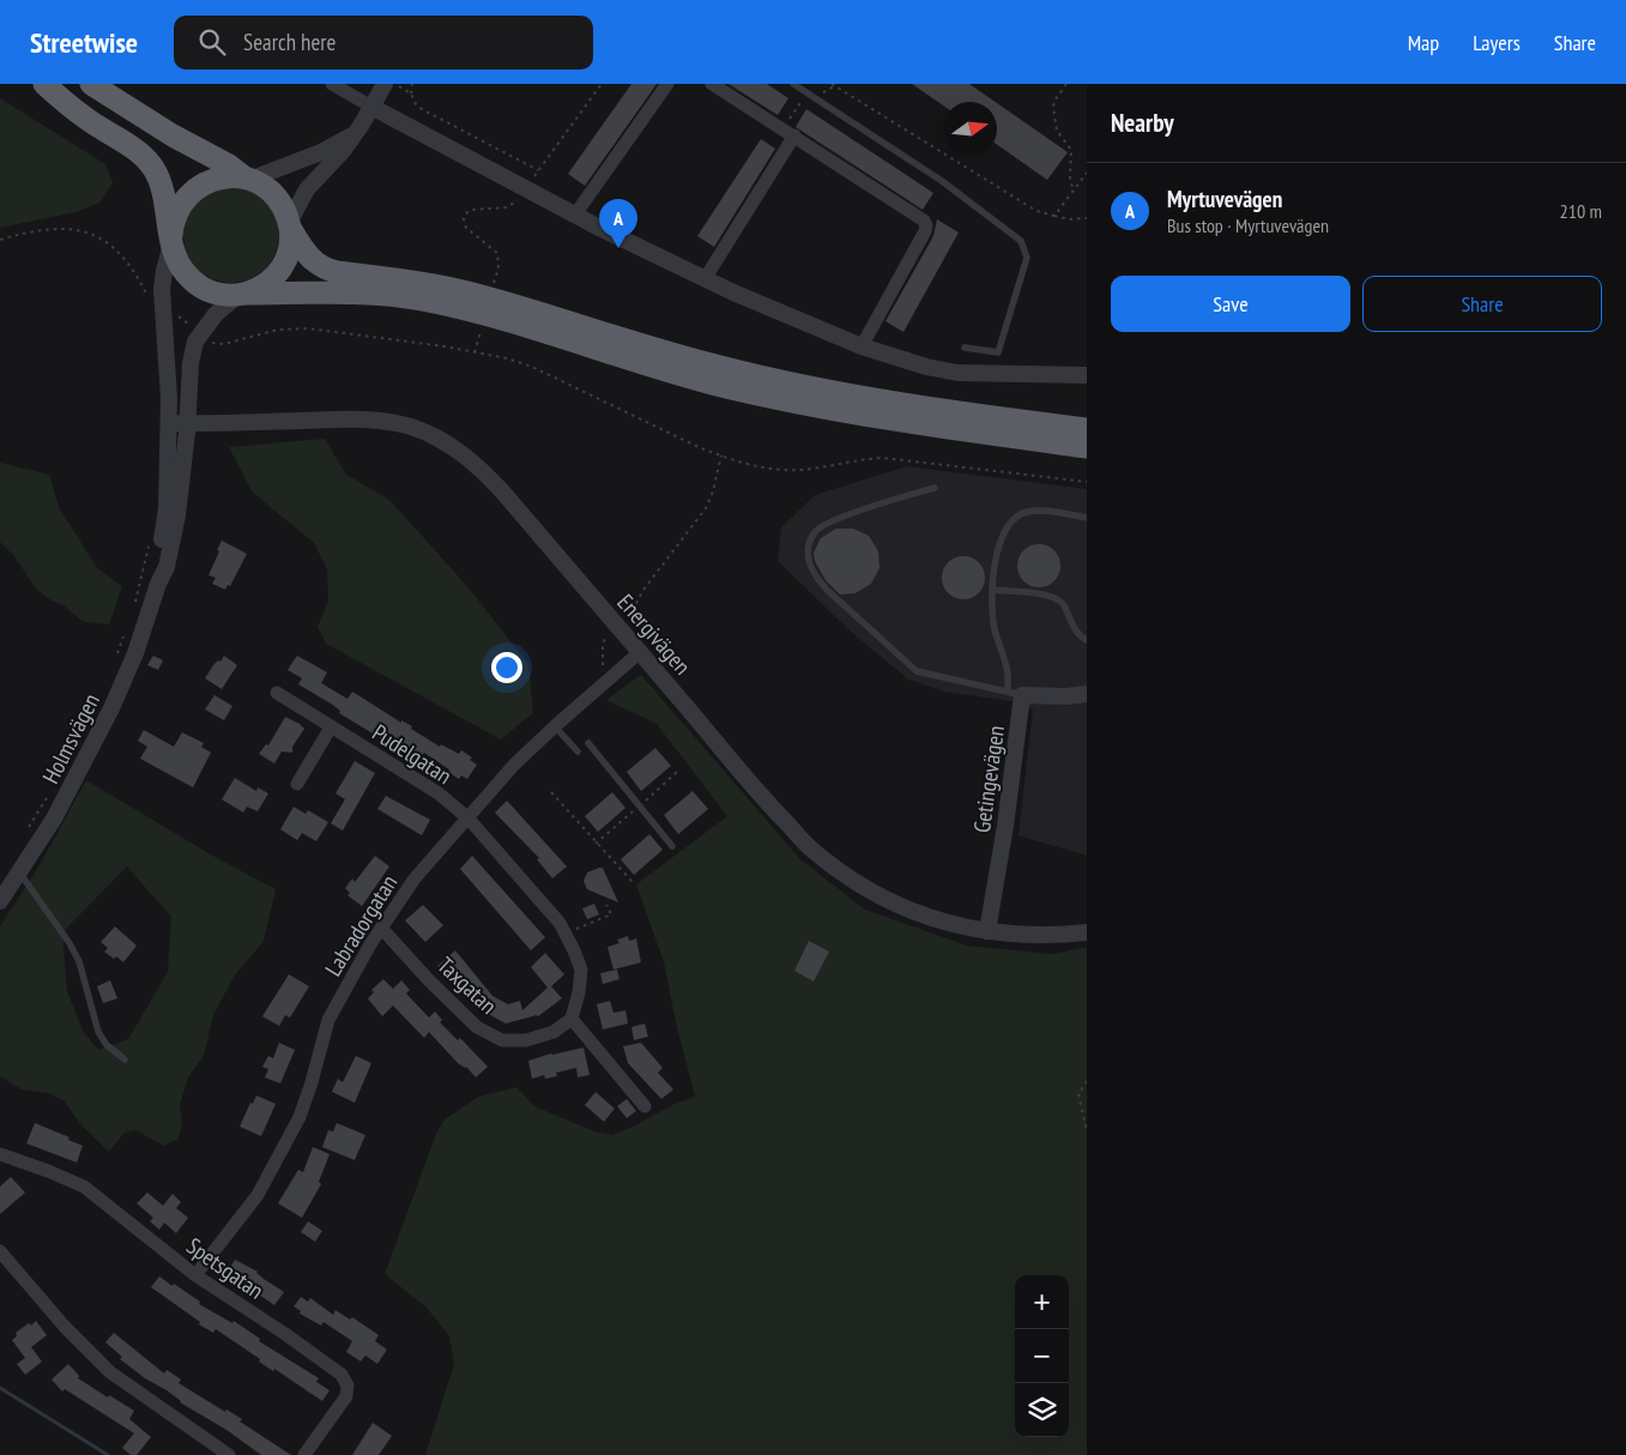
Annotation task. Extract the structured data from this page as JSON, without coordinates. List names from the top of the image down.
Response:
{
  "streets": {
    "street": [
      "Energivägen",
      "Holmsvägen",
      "Pudelgatan",
      "Getingevägen",
      "Labradorgatan",
      "Taxgatan",
      "Spetsgatan"
    ]
  },
  "crossings": [
    ["Energivägen", "Holmsvägen"],
    ["Energivägen", "Getingevägen"],
    ["Energivägen", "Labradorgatan"],
    ["Pudelgatan", "Labradorgatan"],
    ["Labradorgatan", "Taxgatan"],
    ["Labradorgatan", "Spetsgatan"]
  ],
  "north": "right",
  "page": {
    "header": "Streetwise",
    "search": "Search here",
    "nav": ["Map", "Layers", "Share"],
    "heading": "Nearby",
    "list": [
      {
        "mark": "A",
        "name": "Myrtuvevägen",
        "note": "Bus stop · Myrtuvevägen",
        "value": "210 m"
      }
    ],
    "pins": "A",
    "buttons": ["Save", "Share"],
    "map_buttons": ["+", "−"]
  }
}
